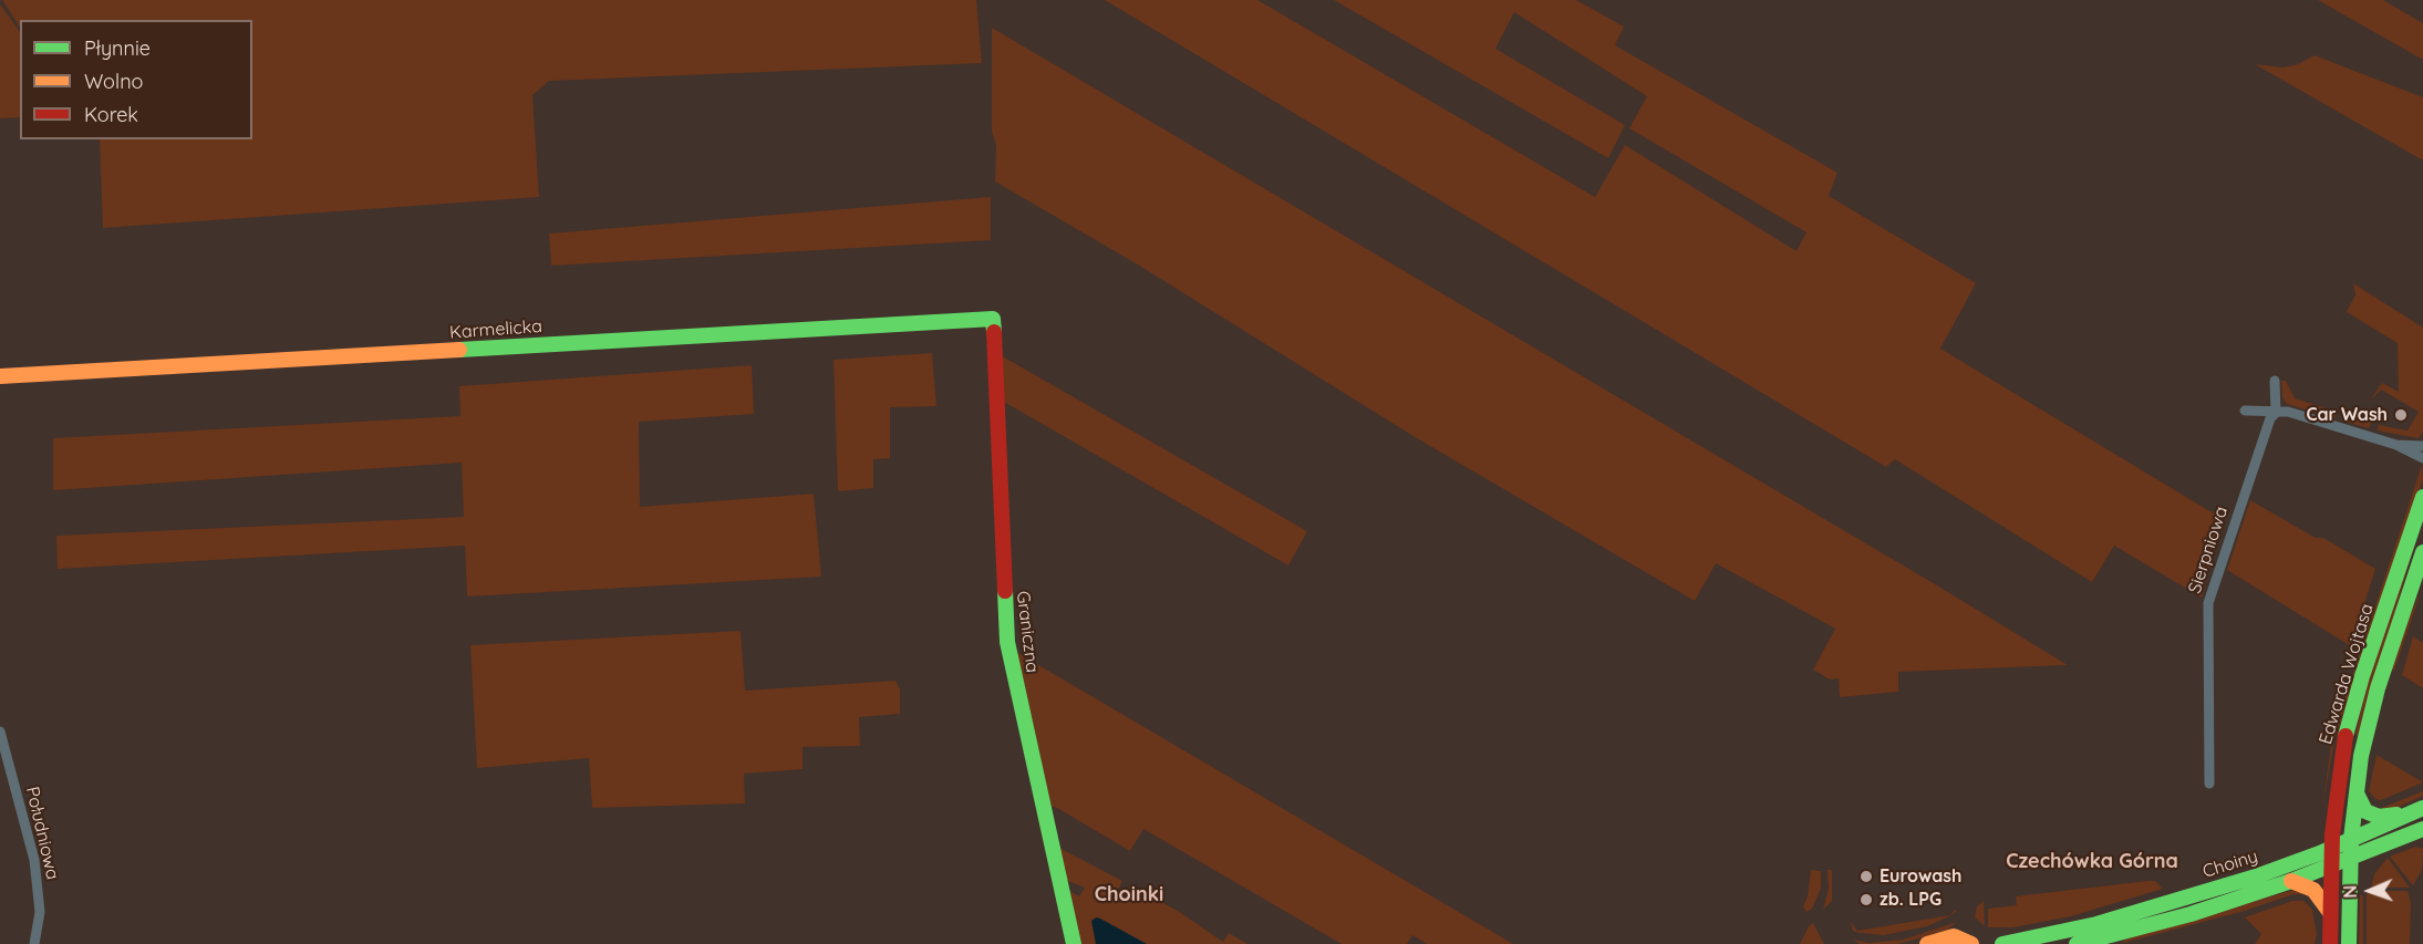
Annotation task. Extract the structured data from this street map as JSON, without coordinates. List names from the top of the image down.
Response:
{
  "streets": {
    "street": [
      "Karmelicka",
      "Sierpniowa",
      "Graniczna",
      "Edwarda Wojtasa",
      "Południowa",
      "Choiny"
    ]
  },
  "crossings": [
    ["Karmelicka", "Graniczna"],
    ["Edwarda Wojtasa", "Choiny"]
  ],
  "districts": ["Czechówka Górna", "Choinki"],
  "places": ["Car Wash", "Eurowash", "zb. LPG"],
  "legend": ["Płynnie", "Wolno", "Korek"],
  "north": "left"
}
